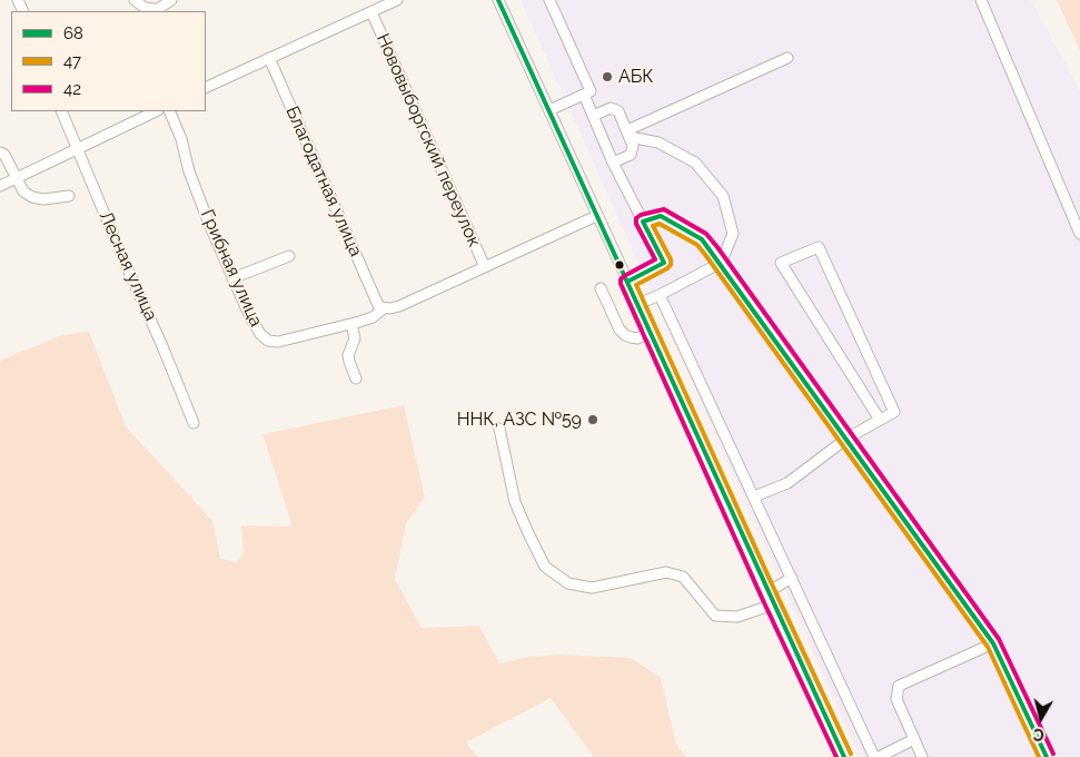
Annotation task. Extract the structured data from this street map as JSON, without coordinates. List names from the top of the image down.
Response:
{
  "streets": {
    "street": [
      "Нововыборгский переулок",
      "Благодатная улица",
      "Лесная улица",
      "Грибная улица"
    ]
  },
  "crossings": [
    ["Нововыборгский переулок", "Грибная улица"],
    ["Благодатная улица", "Грибная улица"]
  ],
  "places": ["АБК", "ННК, АЗС №59"],
  "lines": ["transit line 68", "transit line 42", "transit line 47"],
  "legend": ["68", "47", "42"],
  "north": "bottom"
}
